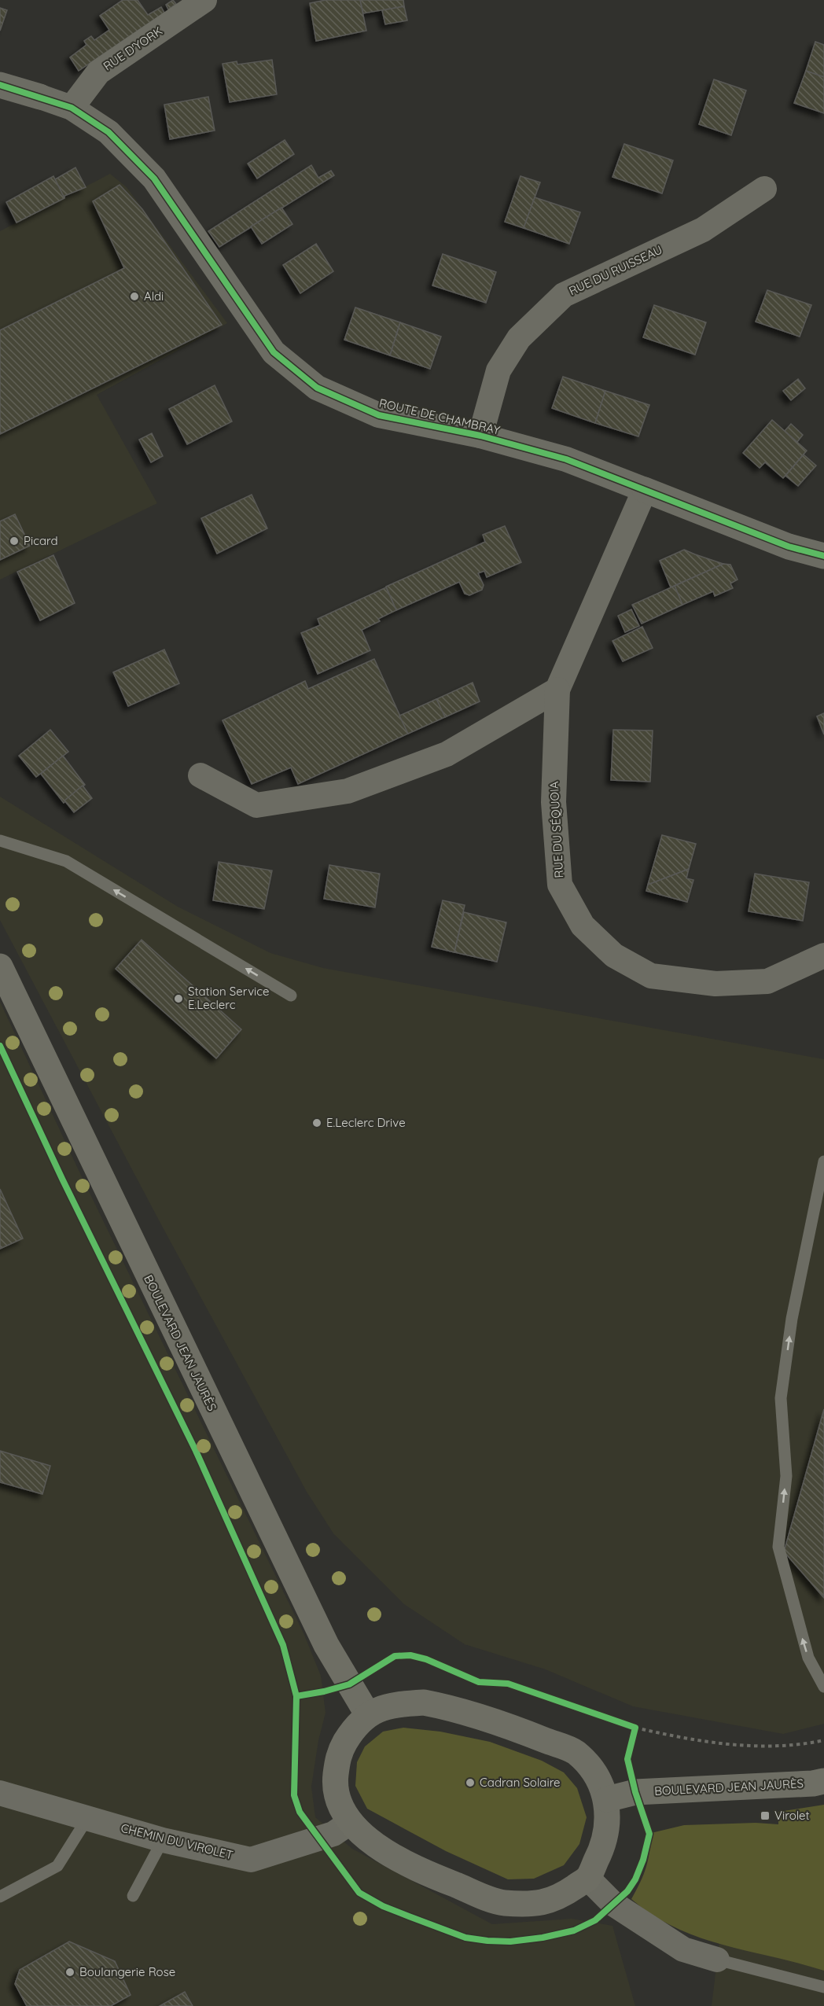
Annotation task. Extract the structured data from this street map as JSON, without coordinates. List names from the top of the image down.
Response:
{
  "streets": {
    "main road": ["BOULEVARD JEAN JAURÈS"],
    "street": [
      "RUE D'YORK",
      "RUE DU RUISSEAU",
      "ROUTE DE CHAMBRAY",
      "RUE DU SÉQUOIA",
      "CHEMIN DU VIROLET"
    ]
  },
  "crossings": [
    ["RUE D'YORK", "ROUTE DE CHAMBRAY"],
    ["RUE DU RUISSEAU", "ROUTE DE CHAMBRAY"],
    ["ROUTE DE CHAMBRAY", "RUE DU SÉQUOIA"]
  ],
  "places": {
    "other": [
      "Aldi",
      "Picard",
      "Station Service E.Leclerc",
      "E.Leclerc Drive",
      "Cadran Solaire",
      "Boulangerie Rose"
    ],
    "transit": ["Virolet"]
  }
}
